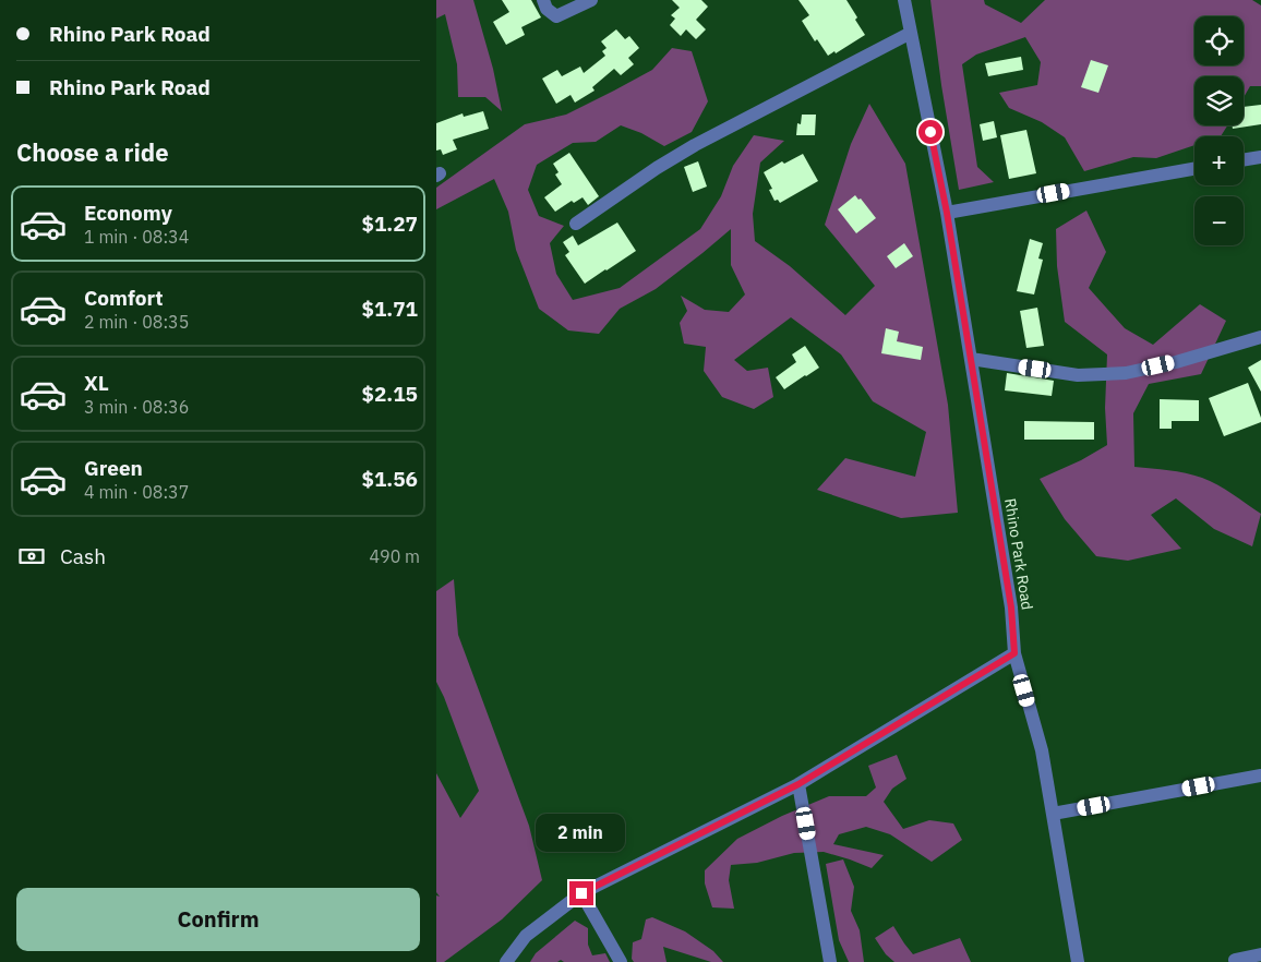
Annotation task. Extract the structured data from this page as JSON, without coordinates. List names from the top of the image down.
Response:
{
  "streets": {
    "street": ["Rhino Park Road"]
  },
  "page": {
    "banner": ["Rhino Park Road", "Rhino Park Road"],
    "map_buttons": ["+", "−"],
    "heading": "Choose a ride",
    "list": [
      {
        "name": "Economy",
        "note": "1 min · 08:34",
        "value": "$1.27"
      },
      {
        "name": "Comfort",
        "note": "2 min · 08:35",
        "value": "$1.71"
      },
      {
        "name": "XL",
        "note": "3 min · 08:36",
        "value": "$2.15"
      },
      {
        "name": "Green",
        "note": "4 min · 08:37",
        "value": "$1.56"
      }
    ],
    "pay": ["Cash", "490 m"],
    "bubble": "2 min",
    "buttons": "Confirm"
  }
}
